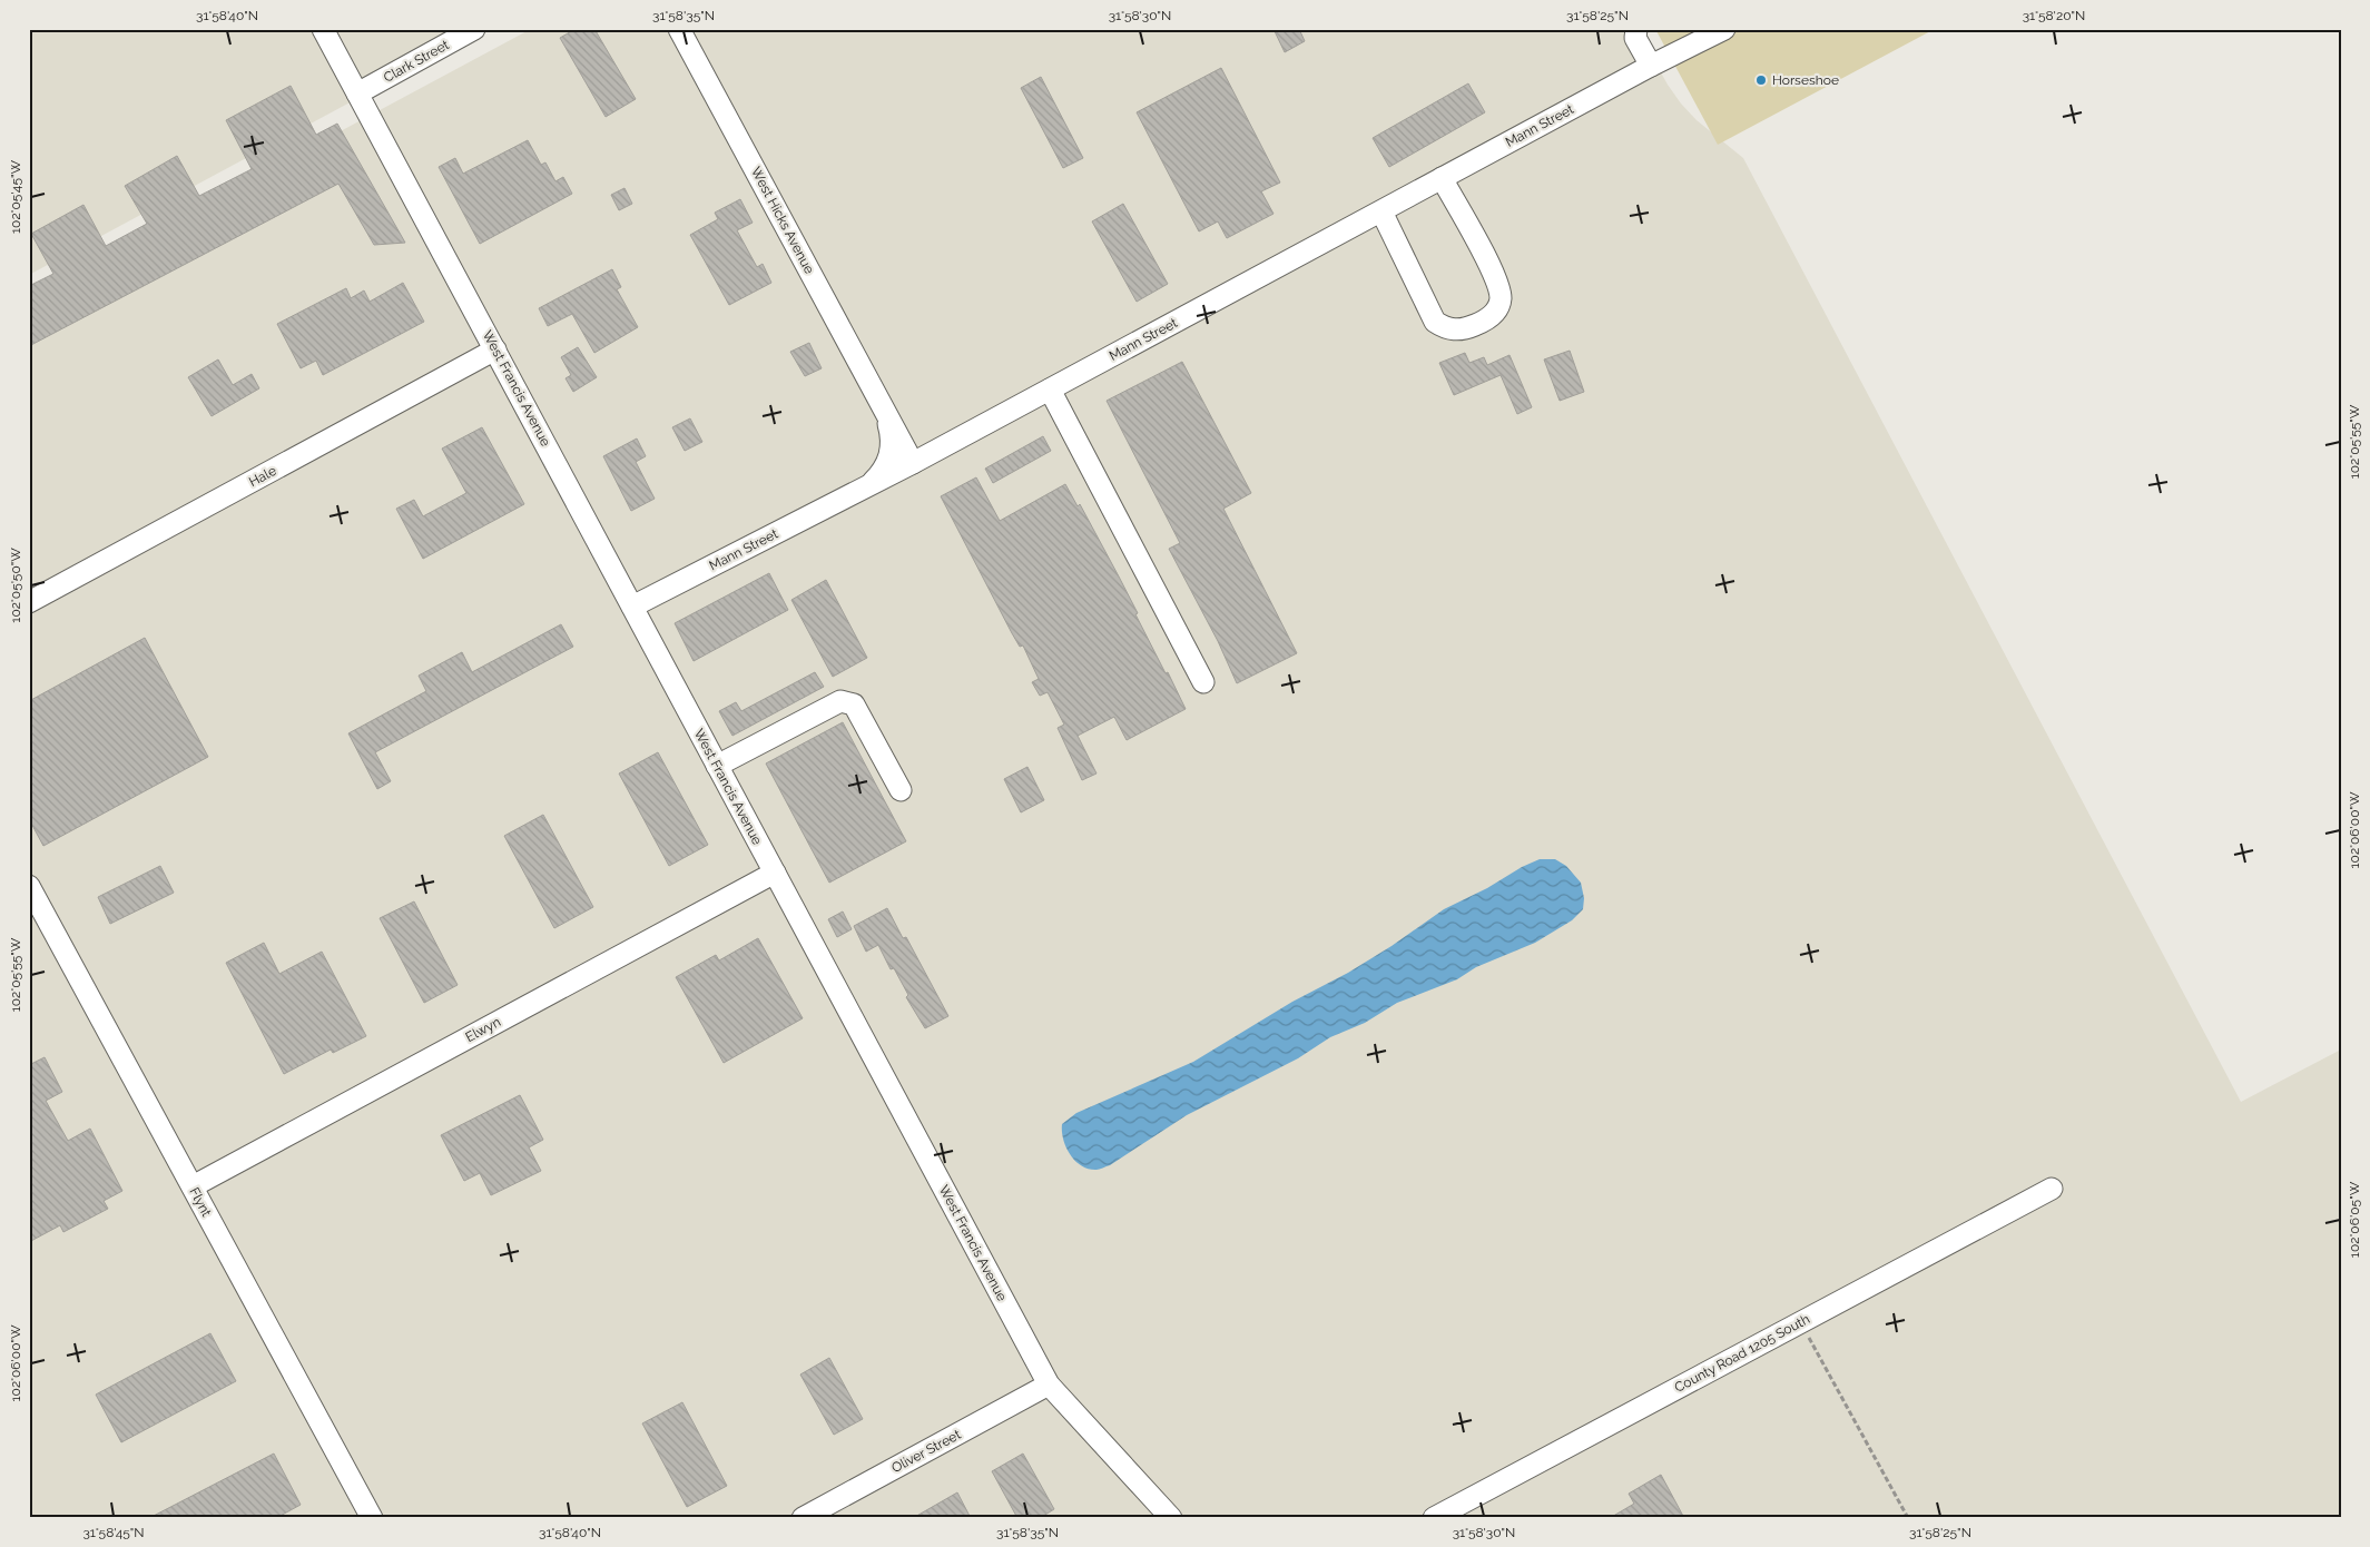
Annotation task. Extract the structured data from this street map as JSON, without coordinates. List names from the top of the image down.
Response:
{
  "streets": {
    "street": [
      "Clark Street",
      "Mann Street",
      "West Hicks Avenue",
      "West Francis Avenue",
      "Hale",
      "Elwyn",
      "Flynt",
      "County Road 1205 South",
      "Oliver Street"
    ]
  },
  "crossings": [
    ["Clark Street", "West Francis Avenue"],
    ["Mann Street", "West Hicks Avenue"],
    ["Mann Street", "West Francis Avenue"],
    ["West Francis Avenue", "Hale"],
    ["West Francis Avenue", "Elwyn"],
    ["West Francis Avenue", "Oliver Street"],
    ["Elwyn", "Flynt"]
  ],
  "places": ["Horseshoe"],
  "coordinates": [
    "31°58'40\"N",
    "31°58'35\"N",
    "31°58'30\"N",
    "31°58'25\"N",
    "31°58'20\"N",
    "102°05'45\"W",
    "102°05'55\"W",
    "102°05'50\"W",
    "102°06'00\"W",
    "102°06'05\"W",
    "31°58'45\"N"
  ]
}
